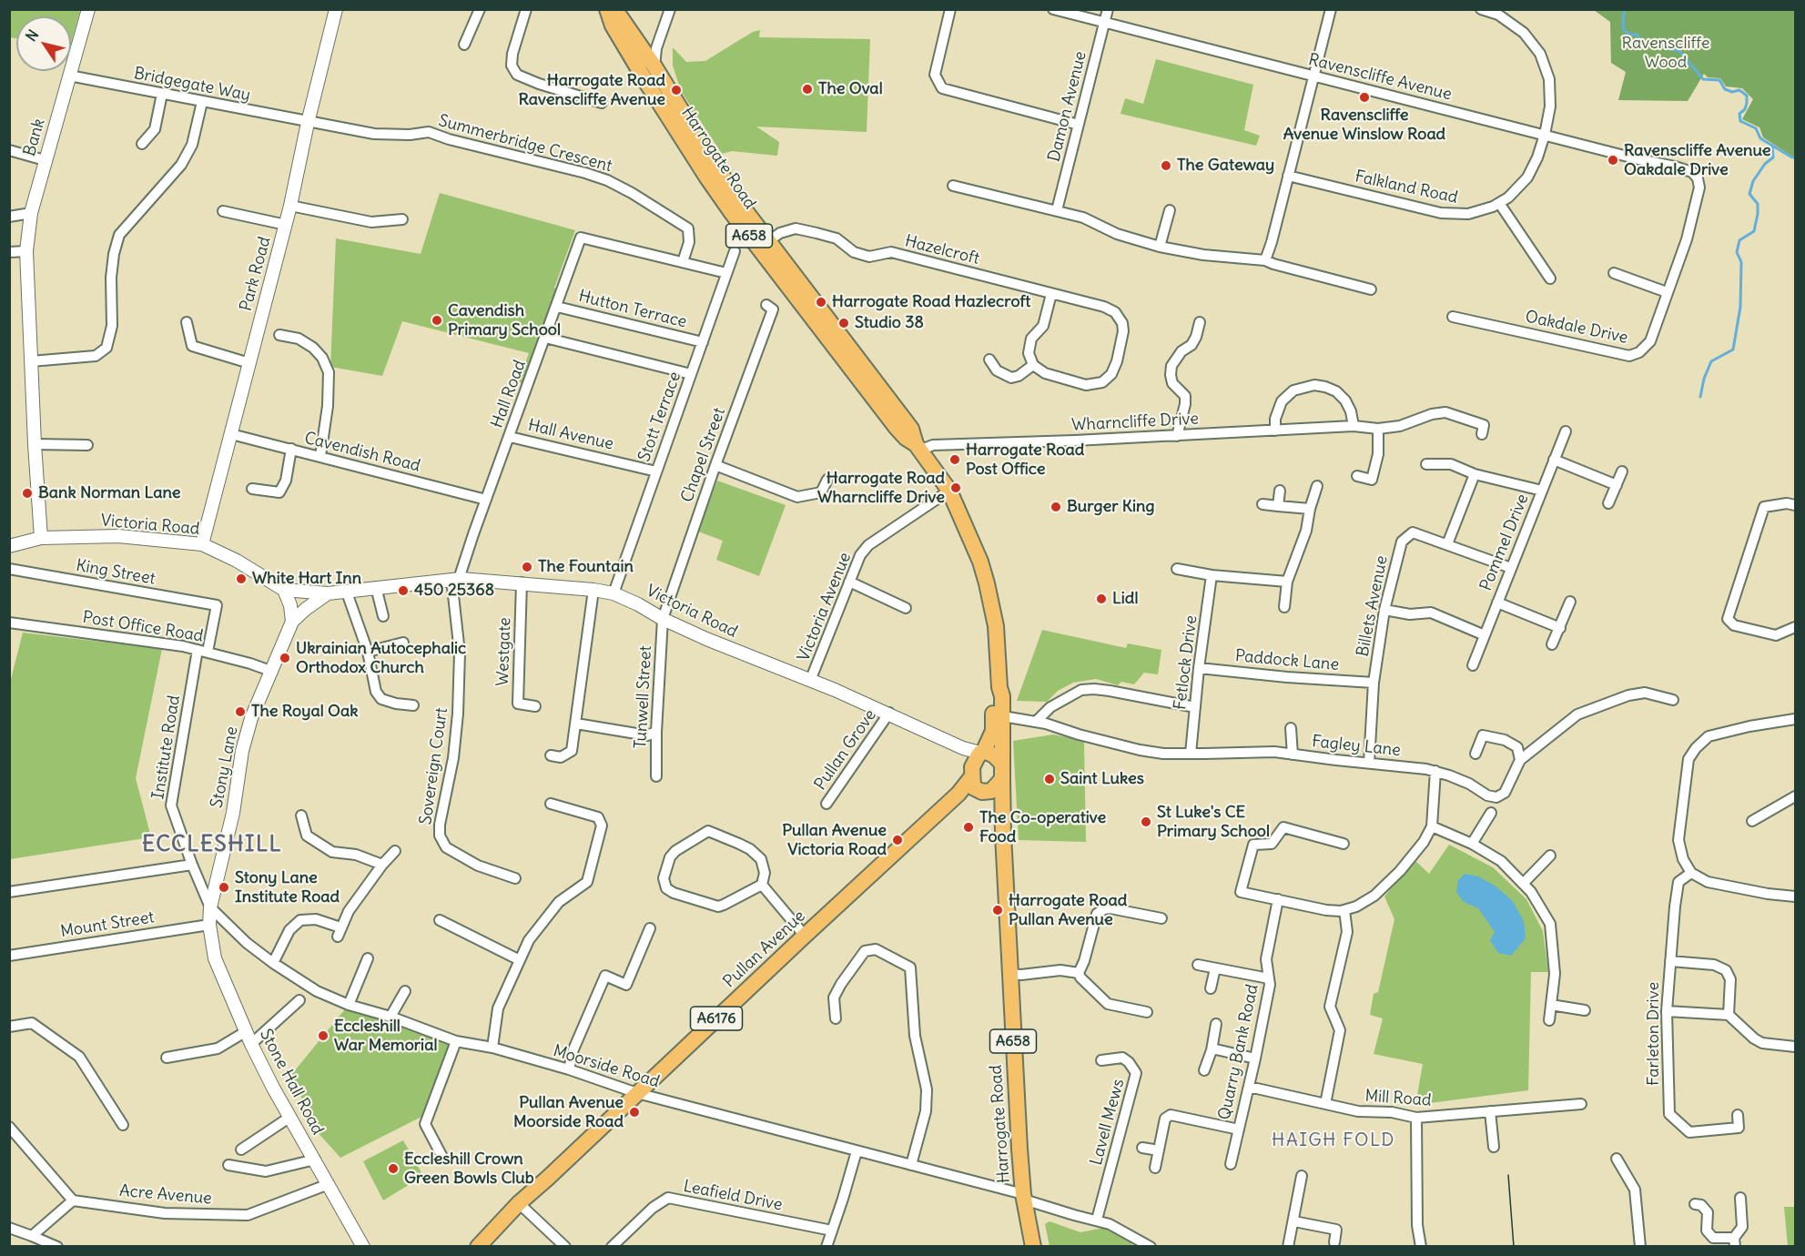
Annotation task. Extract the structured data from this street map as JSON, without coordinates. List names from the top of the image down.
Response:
{
  "streets": {
    "main road": [
      "Harrogate Road",
      "A658",
      "Pullan Avenue",
      "A6176"
    ],
    "street": [
      "Ravenscliffe Avenue",
      "Bridgegate Way",
      "Damon Avenue",
      "Bank",
      "Summerbridge Crescent",
      "Falkland Road",
      "Hazelcroft",
      "Park Road",
      "Hutton Terrace",
      "Oakdale Drive",
      "Hall Road",
      "Stott Terrace",
      "Wharncliffe Drive",
      "Hall Avenue",
      "Cavendish Road",
      "Chapel Street",
      "Victoria Road",
      "Pommel Drive",
      "King Street",
      "Billets Avenue",
      "Victoria Avenue",
      "Post Office Road",
      "Westgate",
      "Paddock Lane",
      "Fetlock Drive",
      "Tunwell Street",
      "Fagley Lane",
      "Institute Road",
      "Pullan Grove",
      "Sovereign Court",
      "Stony Lane",
      "Mount Street",
      "Farleton Drive",
      "Quarry Bank Road",
      "Moorside Road",
      "Stone Hall Road",
      "Mill Road",
      "Lavell Mews",
      "Acre Avenue",
      "Leafield Drive"
    ]
  },
  "crossings": [
    ["Ravenscliffe Avenue", "Damon Avenue"],
    ["Ravenscliffe Avenue", "Falkland Road"],
    ["Ravenscliffe Avenue", "Oakdale Drive"],
    ["Bridgegate Way", "Bank"],
    ["Bridgegate Way", "Summerbridge Crescent"],
    ["Bridgegate Way", "Park Road"],
    ["Bank", "Victoria Road"],
    ["Summerbridge Crescent", "Park Road"],
    ["Summerbridge Crescent", "Hall Road"],
    ["Harrogate Road", "A658"],
    ["Harrogate Road", "Hazelcroft"],
    ["Harrogate Road", "Wharncliffe Drive"],
    ["Harrogate Road", "Victoria Road"],
    ["Harrogate Road", "Victoria Avenue"],
    ["Harrogate Road", "Fagley Lane"],
    ["Harrogate Road", "Pullan Avenue"],
    ["Harrogate Road", "Moorside Road"],
    ["A658", "Pullan Avenue"],
    ["Park Road", "Cavendish Road"],
    ["Park Road", "Victoria Road"],
    ["Hutton Terrace", "Hall Road"],
    ["Hutton Terrace", "Stott Terrace"],
    ["Hall Road", "Stott Terrace"],
    ["Hall Road", "Hall Avenue"],
    ["Hall Road", "Cavendish Road"],
    ["Hall Road", "Victoria Road"],
    ["Hall Road", "Sovereign Court"],
    ["Stott Terrace", "Hall Avenue"],
    ["Stott Terrace", "Victoria Road"],
    ["Chapel Street", "Victoria Road"],
    ["Chapel Street", "Tunwell Street"],
    ["Victoria Road", "Victoria Avenue"],
    ["Victoria Road", "Westgate"],
    ["Victoria Road", "Tunwell Street"],
    ["Victoria Road", "Pullan Grove"],
    ["Victoria Road", "Sovereign Court"],
    ["Victoria Road", "Stony Lane"],
    ["Pommel Drive", "Billets Avenue"],
    ["King Street", "Institute Road"],
    ["Billets Avenue", "Paddock Lane"],
    ["Billets Avenue", "Fagley Lane"],
    ["Post Office Road", "Institute Road"],
    ["Post Office Road", "Stony Lane"],
    ["Paddock Lane", "Fetlock Drive"],
    ["Fetlock Drive", "Fagley Lane"],
    ["Institute Road", "Stony Lane"],
    ["Institute Road", "Moorside Road"],
    ["Stony Lane", "Mount Street"],
    ["Stony Lane", "Moorside Road"],
    ["Stony Lane", "Stone Hall Road"],
    ["Mount Street", "Stone Hall Road"],
    ["Pullan Avenue", "Moorside Road"],
    ["Quarry Bank Road", "Mill Road"],
    ["Moorside Road", "Lavell Mews"],
    ["Stone Hall Road", "Acre Avenue"]
  ],
  "districts": ["ECCLESHILL", "HAIGH FOLD"],
  "parks": ["Ravenscliffe Wood"],
  "places": [
    "The Oval",
    "Harrogate Road Ravenscliffe Avenue",
    "Ravenscliffe Avenue Winslow Road",
    "Ravenscliffe Avenue Oakdale Drive",
    "The Gateway",
    "Harrogate Road Hazlecroft",
    "Cavendish Primary School",
    "Studio 38",
    "Harrogate Road Post Office",
    "Harrogate Road Wharncliffe Drive",
    "Bank Norman Lane",
    "Burger King",
    "The Fountain",
    "White Hart Inn",
    "450 25368",
    "Lidl",
    "Ukrainian Autocephalic Orthodox Church",
    "The Royal Oak",
    "Saint Lukes",
    "St Luke's CE Primary School",
    "The Co-operative Food",
    "Pullan Avenue Victoria Road",
    "Stony Lane Institute Road",
    "Harrogate Road Pullan Avenue",
    "Eccleshill War Memorial",
    "Pullan Avenue Moorside Road",
    "Eccleshill Crown Green Bowls Club"
  ],
  "north": "top left"
}
